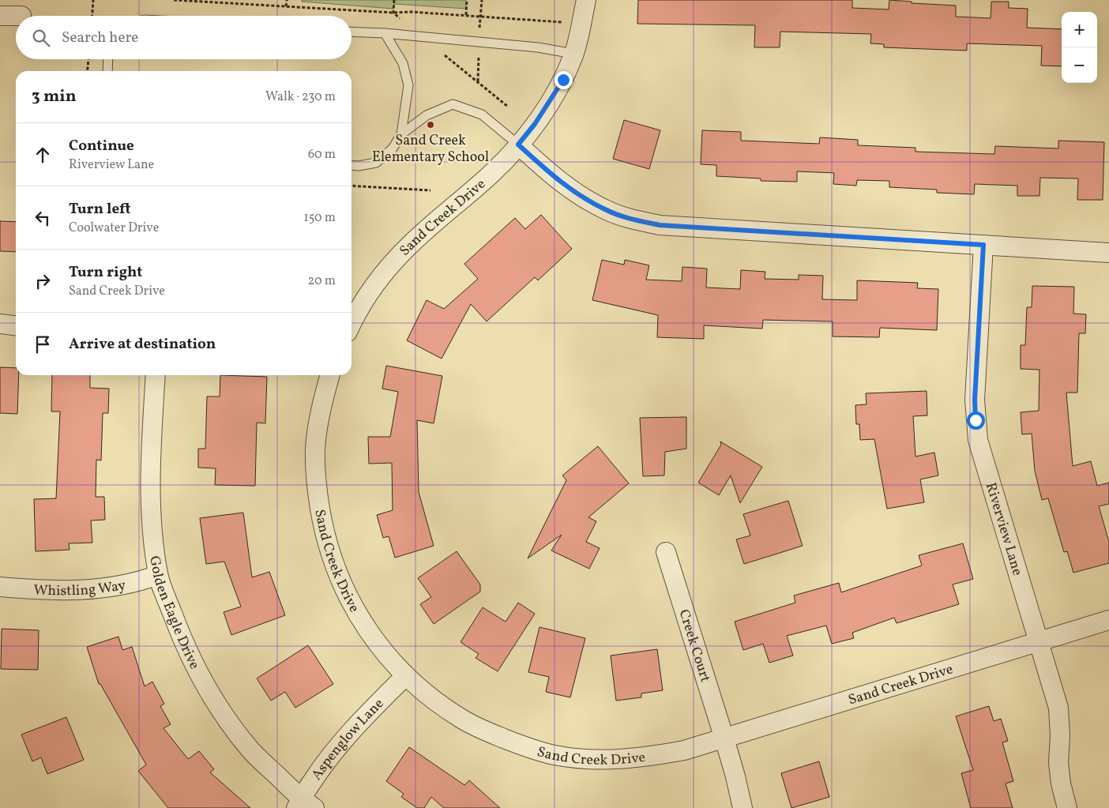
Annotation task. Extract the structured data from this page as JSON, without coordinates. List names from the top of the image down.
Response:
{
  "streets": {
    "street": [
      "Sand Creek Drive",
      "Riverview Lane",
      "Whistling Way",
      "Golden Eagle Drive",
      "Creek Court",
      "Aspenglow Lane"
    ]
  },
  "crossings": [
    ["Sand Creek Drive", "Riverview Lane"],
    ["Sand Creek Drive", "Creek Court"],
    ["Sand Creek Drive", "Aspenglow Lane"],
    ["Whistling Way", "Golden Eagle Drive"],
    ["Golden Eagle Drive", "Aspenglow Lane"]
  ],
  "places": ["Sand Creek Elementary School"],
  "page": {
    "map_buttons": ["+", "−"],
    "search": "Search here",
    "heading": ["3 min", "Walk · 230 m"],
    "list": [
      ["Continue", "Riverview Lane", "60 m"],
      ["Turn left", "Coolwater Drive", "150 m"],
      ["Turn right", "Sand Creek Drive", "20 m"],
      "Arrive at destination"
    ]
  }
}
